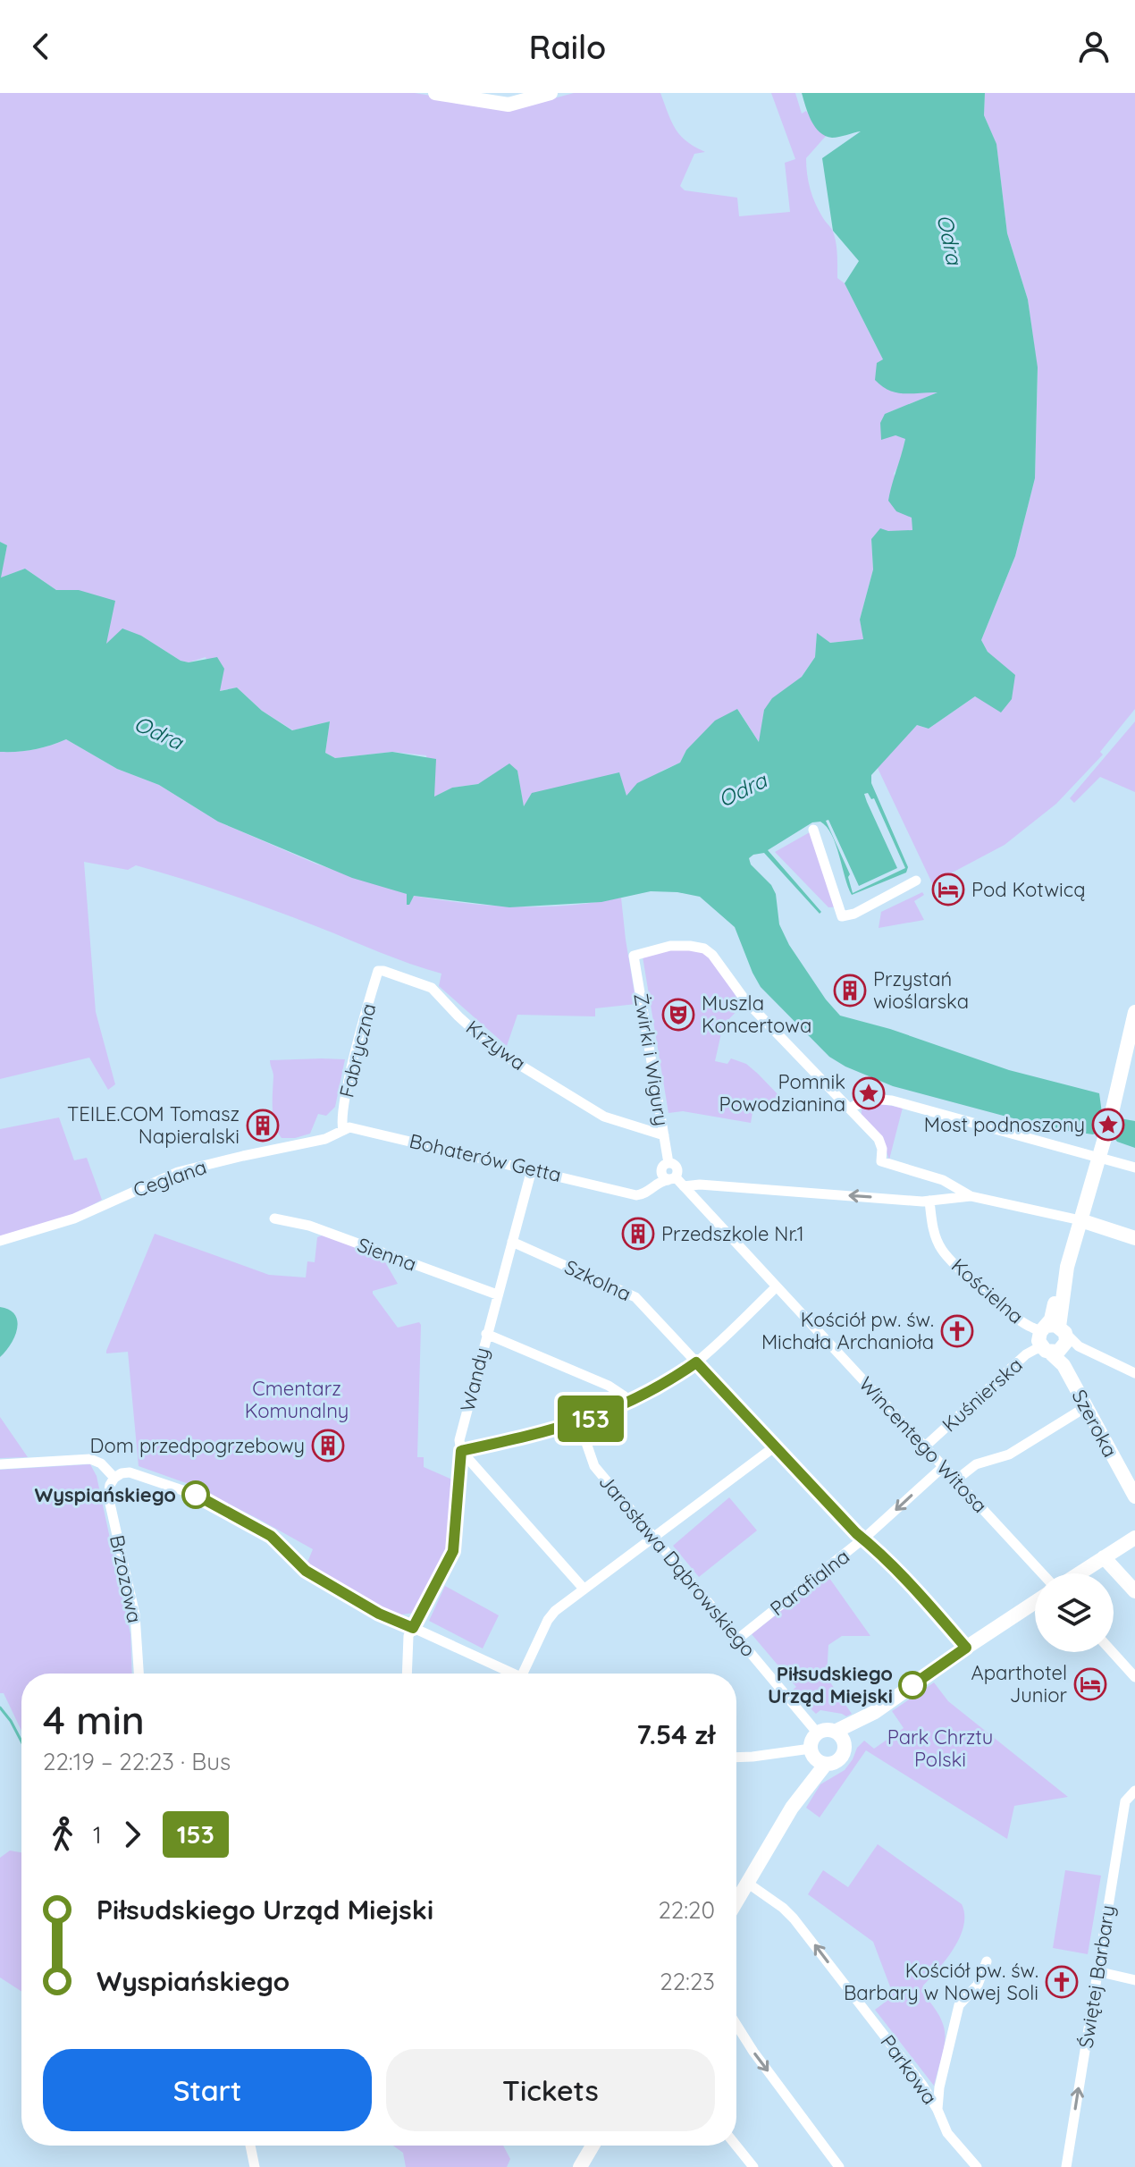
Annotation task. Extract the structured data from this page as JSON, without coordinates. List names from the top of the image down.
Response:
{
  "streets": {
    "street": [
      "Krzywa",
      "Fabryczna",
      "Żwirki i Wigury",
      "Bohaterów Getta",
      "Ceglana",
      "Sienna",
      "Szkolna",
      "Kościelna",
      "Wandy",
      "Kuśnierska",
      "Szeroka",
      "Wincentego Witosa",
      "Jarosława Dąbrowskiego",
      "Brzozowa",
      "Parafialna",
      "Świętej Barbary",
      "Parkowa"
    ]
  },
  "crossings": [
    ["Krzywa", "Fabryczna"],
    ["Krzywa", "Żwirki i Wigury"],
    ["Fabryczna", "Bohaterów Getta"],
    ["Fabryczna", "Ceglana"],
    ["Żwirki i Wigury", "Wincentego Witosa"],
    ["Bohaterów Getta", "Ceglana"],
    ["Bohaterów Getta", "Wandy"],
    ["Sienna", "Wandy"],
    ["Szkolna", "Wandy"],
    ["Szkolna", "Parafialna"],
    ["Kuśnierska", "Szeroka"],
    ["Kuśnierska", "Wincentego Witosa"],
    ["Wincentego Witosa", "Parafialna"],
    ["Jarosława Dąbrowskiego", "Parafialna"]
  ],
  "one_way": ["Parafialna", "Świętej Barbary", "Parkowa"],
  "water": ["Odra"],
  "parks": ["Cmentarz Komunalny", "Park Chrztu Polski"],
  "places": {
    "hotel": ["Pod Kotwicą", "Aparthotel Junior"],
    "building": [
      "Przystań wioślarska",
      "TEILE.COM Tomasz Napieralski",
      "Przedszkole Nr.1",
      "Dom przedpogrzebowy"
    ],
    "theatre": ["Muszla Koncertowa"],
    "place": ["Pomnik Powodzianina", "Most podnoszony"],
    "church": ["Kościół pw. św. Michała Archanioła", "Kościół pw. św. Barbary w Nowej Soli"],
    "other": ["Wyspiańskiego", "Piłsudskiego Urząd Miejski"]
  },
  "lines": ["bus line 153"],
  "page": {
    "header": "Railo",
    "on_map": "153",
    "heading": ["4 min", "22:19 – 22:23 · Bus", "7.54 zł"],
    "legs": ["1", "153"],
    "list": [
      {
        "name": "Piłsudskiego Urząd Miejski",
        "value": "22:20"
      },
      {
        "name": "Wyspiańskiego",
        "value": "22:23"
      }
    ],
    "buttons": ["Start", "Tickets"]
  }
}
